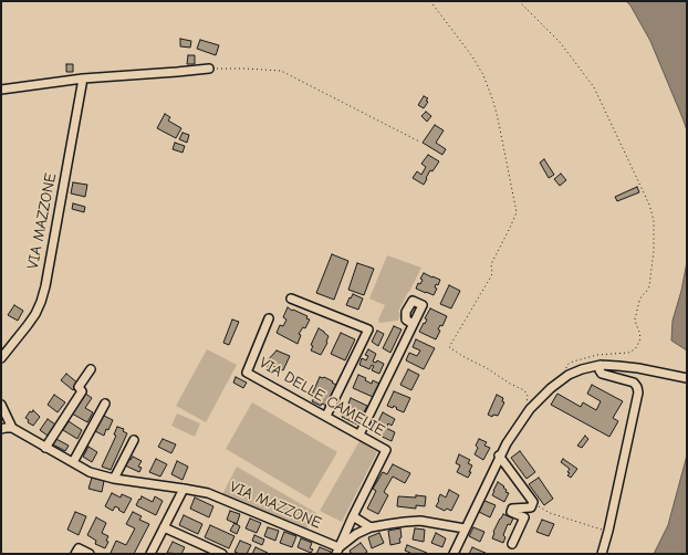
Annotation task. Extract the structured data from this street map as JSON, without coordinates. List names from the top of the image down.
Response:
{
  "streets": {
    "street": ["VIA MAZZONE", "VIA DELLE CAMELIE"]
  }
}
